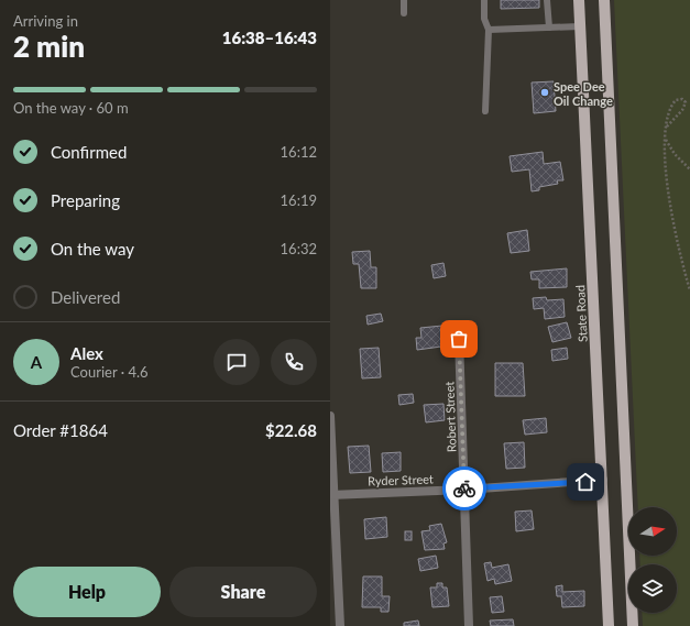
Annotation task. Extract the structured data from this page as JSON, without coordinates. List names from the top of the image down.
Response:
{
  "streets": {
    "main road": ["State Road"],
    "street": ["Robert Street", "Ryder Street"]
  },
  "crossings": [
    ["State Road", "Ryder Street"],
    ["Robert Street", "Ryder Street"]
  ],
  "places": ["Spee Dee Oil Change"],
  "north": "right",
  "page": {
    "heading": ["2 min", "Arriving in", "16:38–16:43"],
    "panel": [
      "Alex",
      "Courier · 4.6",
      "Order #1864",
      "$22.68"
    ],
    "bar": "On the way · 60 m",
    "list": [
      ["Confirmed", "16:12"],
      ["Preparing", "16:19"],
      ["On the way", "16:32"],
      "Delivered"
    ],
    "round": "A",
    "buttons": ["Help", "Share"]
  }
}
